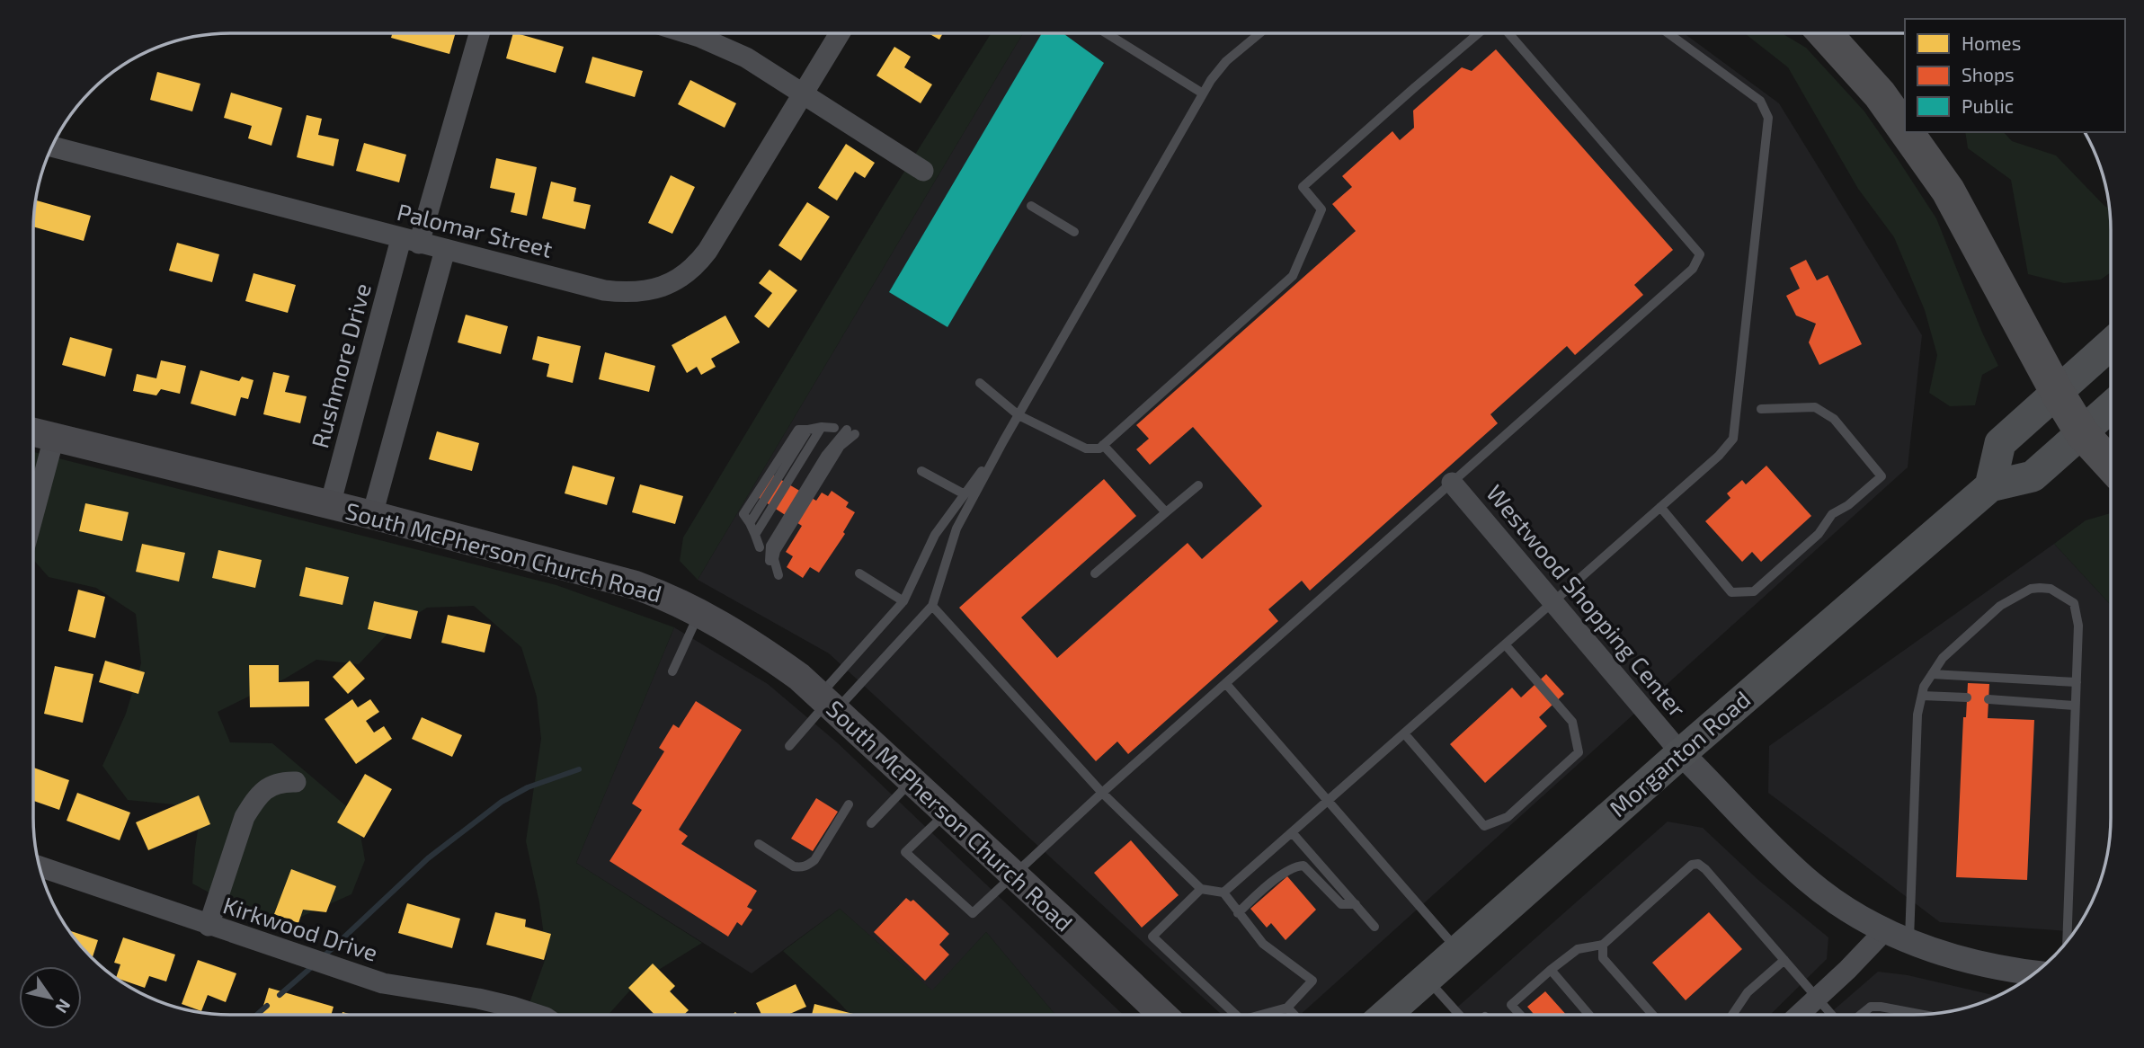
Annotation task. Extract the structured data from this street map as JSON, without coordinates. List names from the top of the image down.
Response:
{
  "streets": {
    "main road": ["South McPherson Church Road", "Morganton Road"],
    "street": [
      "Palomar Street",
      "Rushmore Drive",
      "Westwood Shopping Center",
      "Kirkwood Drive"
    ]
  },
  "crossings": [
    ["Palomar Street", "Rushmore Drive"],
    ["Rushmore Drive", "South McPherson Church Road"],
    ["Westwood Shopping Center", "Morganton Road"]
  ],
  "legend": ["Homes", "Shops", "Public"],
  "north": "bottom right"
}
